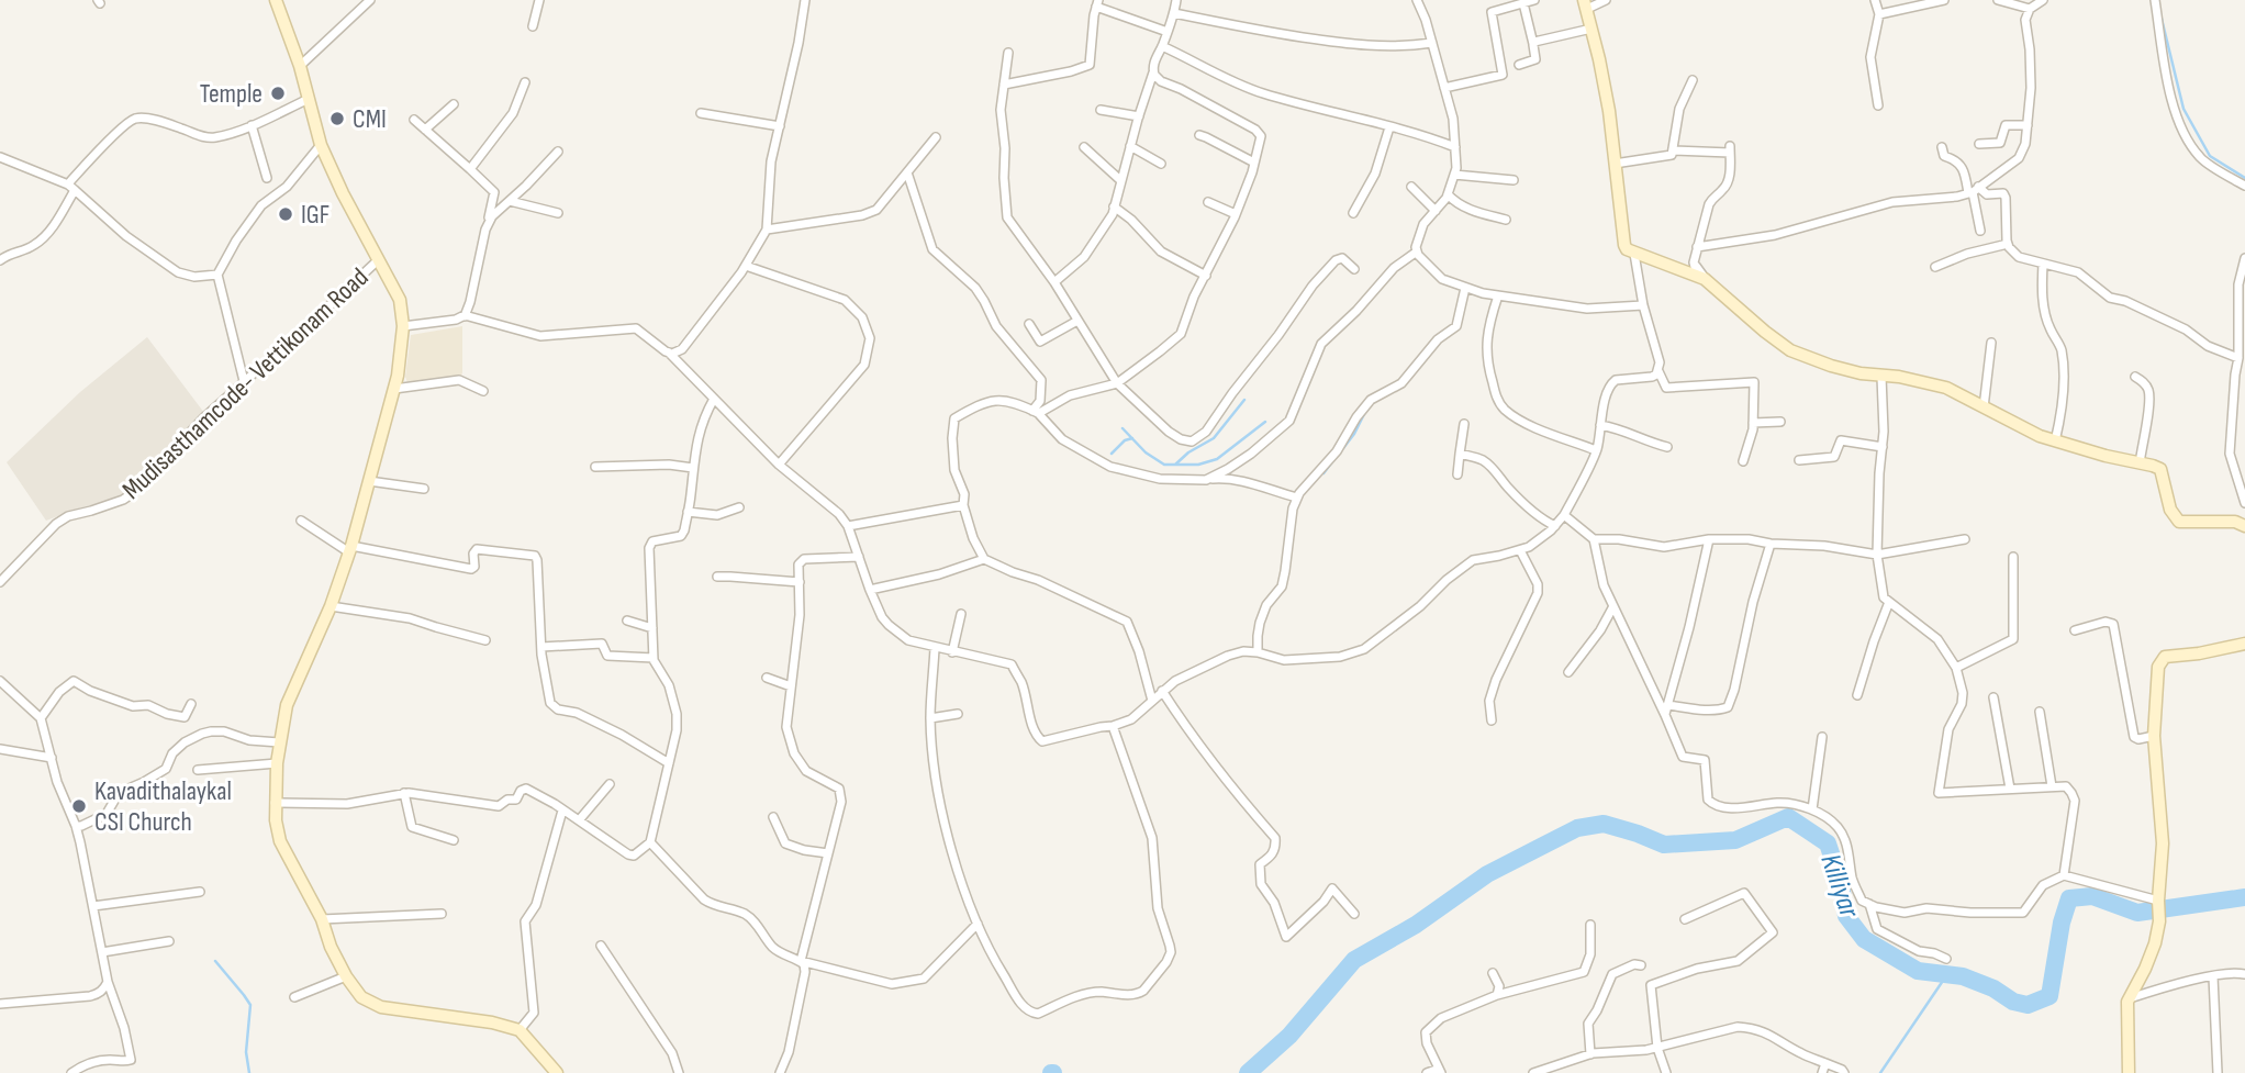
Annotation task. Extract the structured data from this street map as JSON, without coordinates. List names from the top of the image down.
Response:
{
  "streets": {
    "street": ["Mudisasthamcode- Vettikonam Road"]
  },
  "water": ["Killiyar"],
  "places": [
    "Temple",
    "CMI",
    "IGF",
    "Kavadithalaykal CSI Church"
  ]
}
